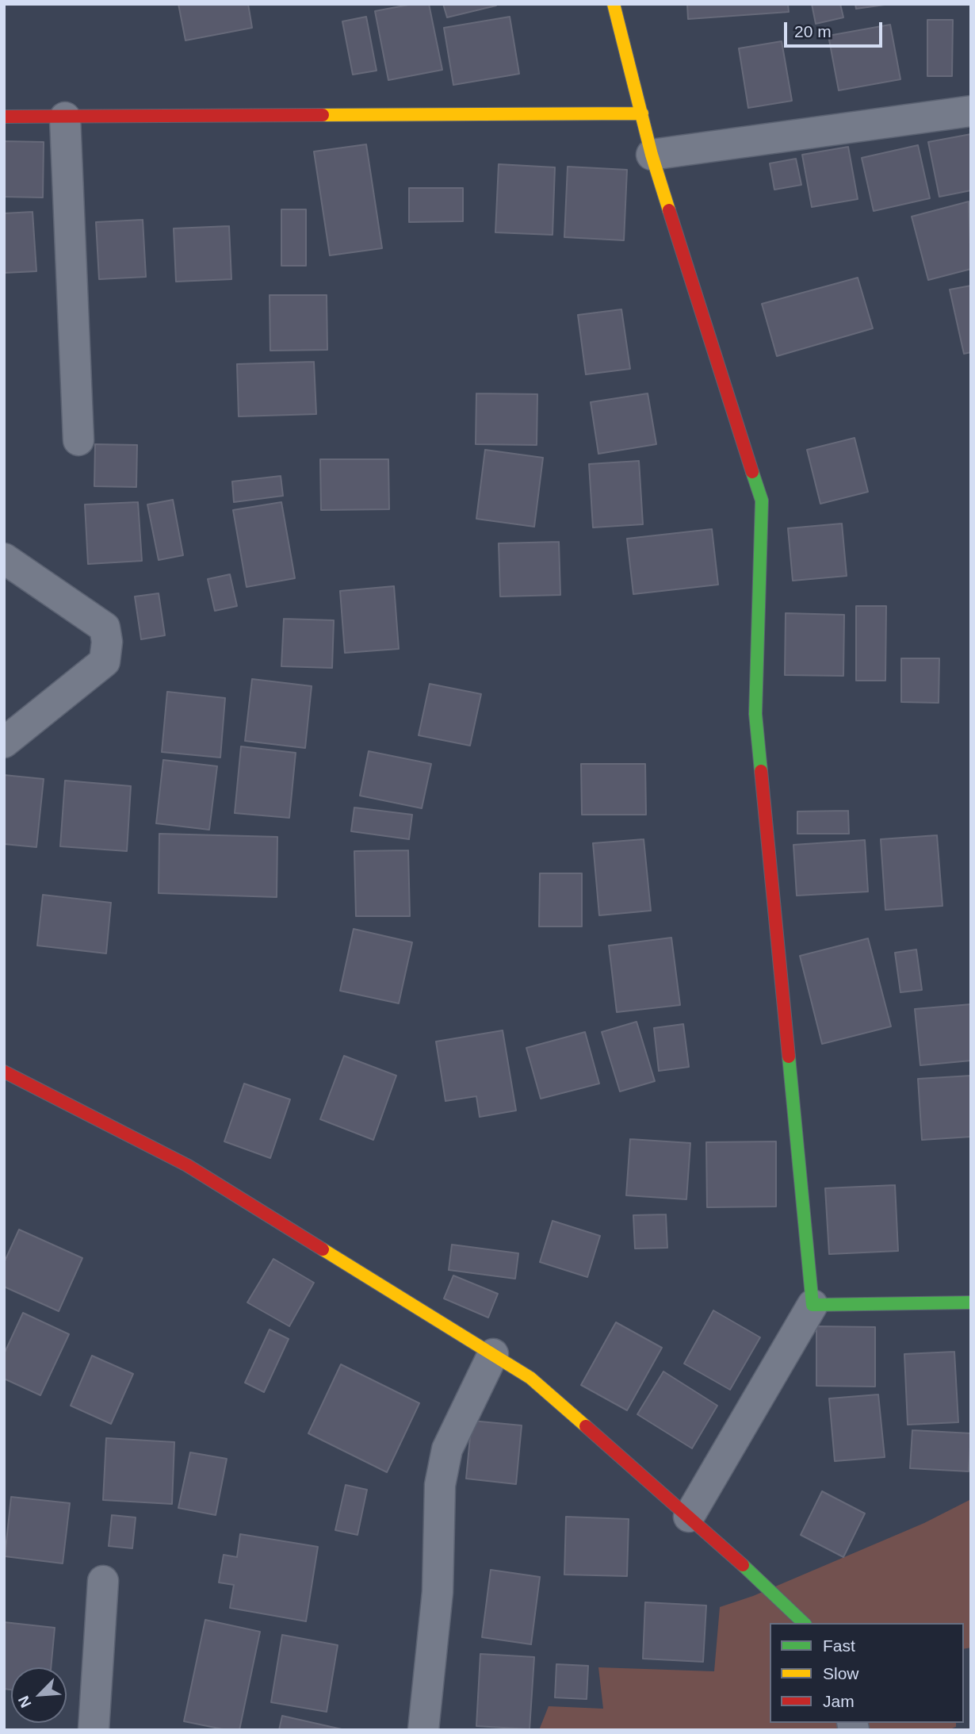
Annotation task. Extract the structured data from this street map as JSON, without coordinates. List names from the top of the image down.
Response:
{
  "legend": ["Fast", "Slow", "Jam"],
  "scale_bar": "20 m",
  "north": "bottom left"
}
